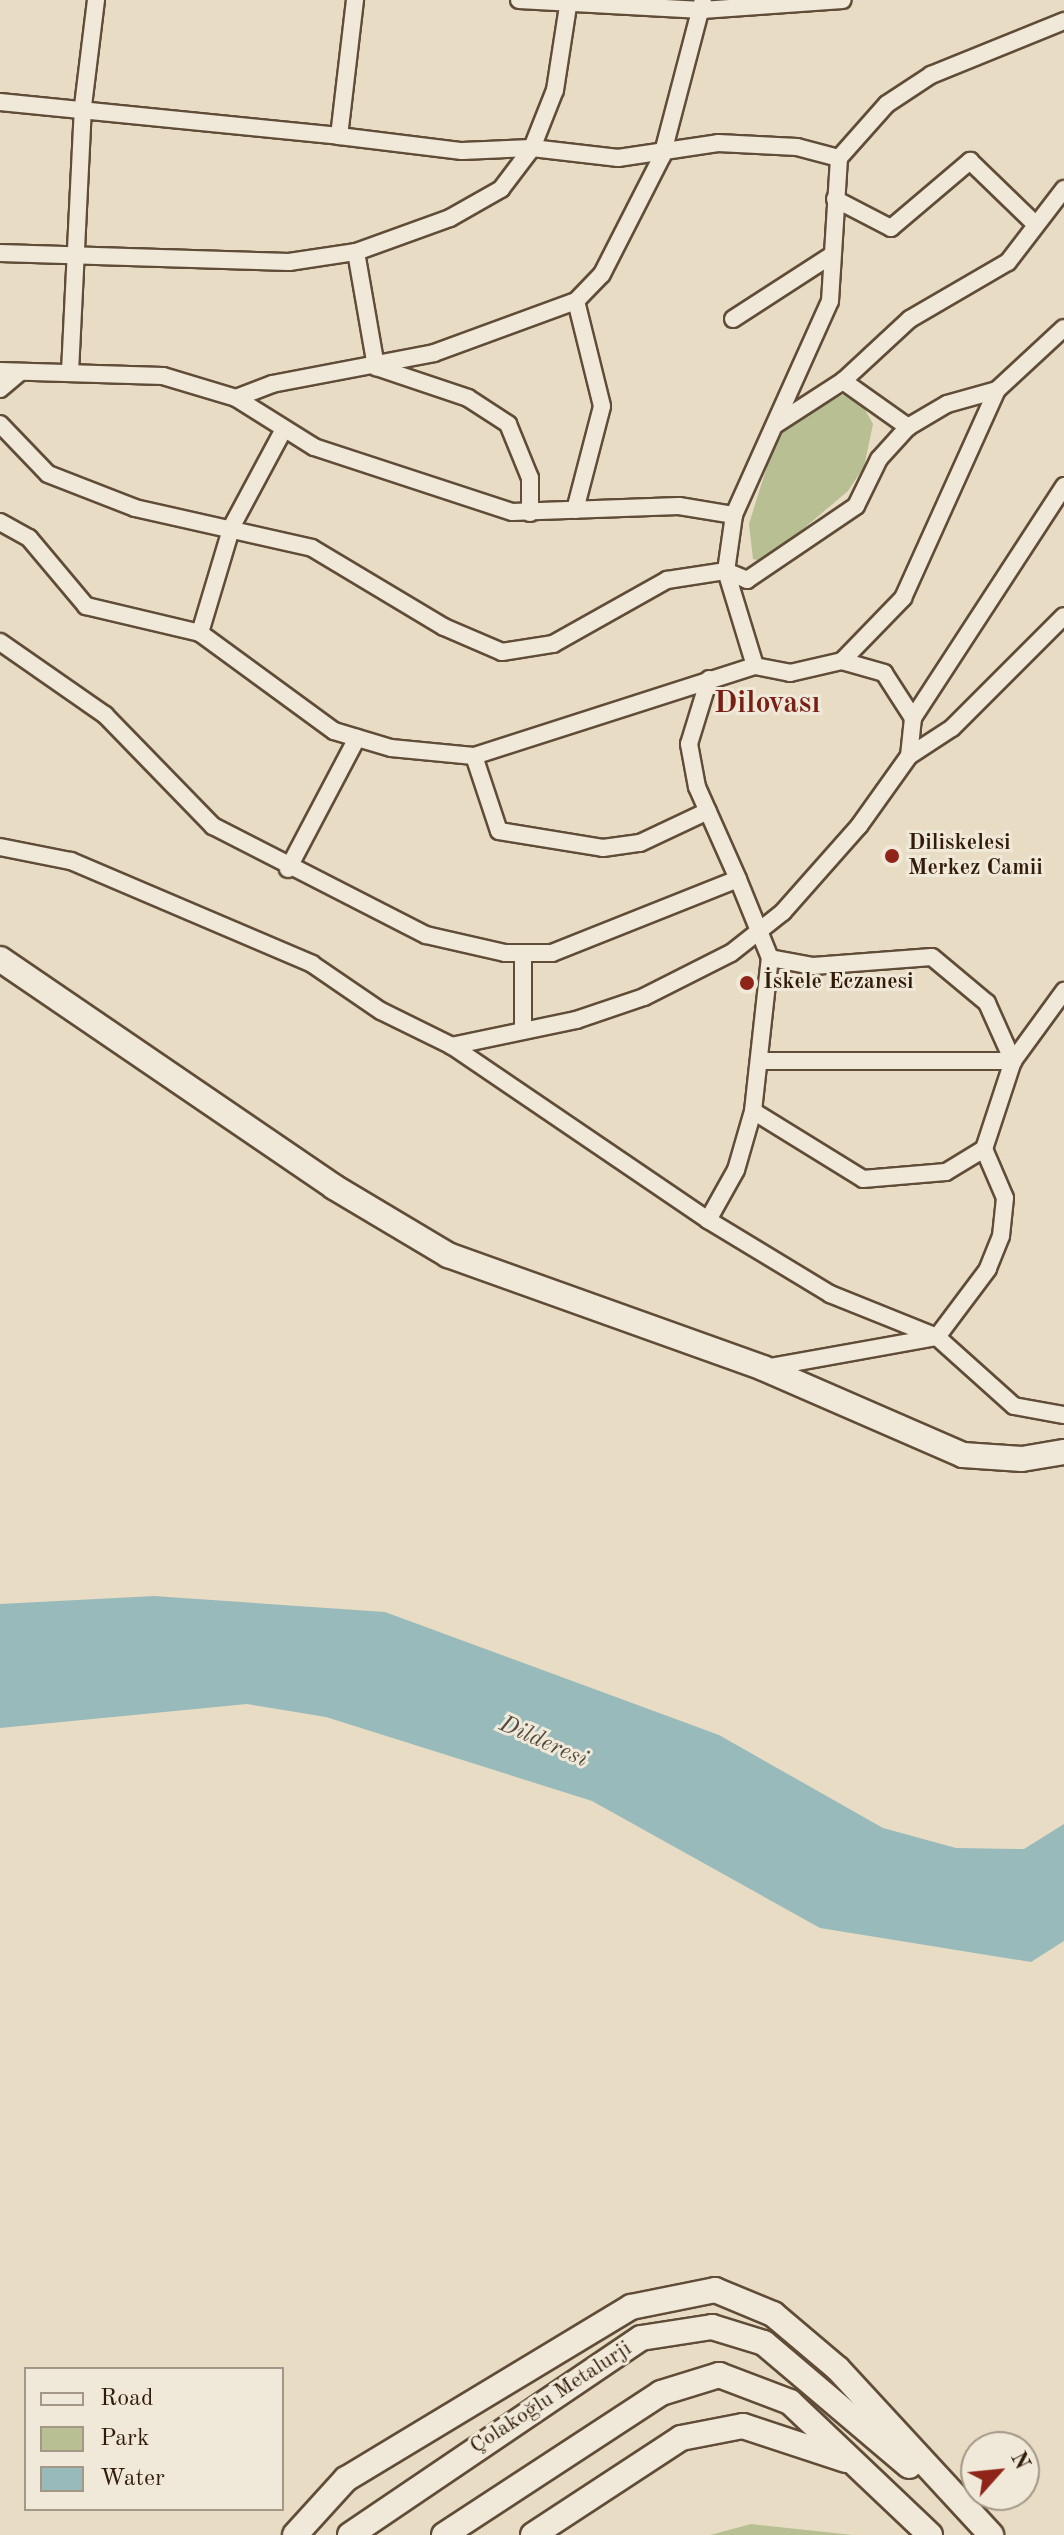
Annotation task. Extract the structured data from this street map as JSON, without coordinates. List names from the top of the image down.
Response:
{
  "streets": {
    "main road": ["Çolakoğlu Metalurji"]
  },
  "districts": ["Dilovası"],
  "water": ["Dilderesi"],
  "places": ["Diliskelesi Merkez Camii", "İskele Eczanesi"],
  "legend": ["Road", "Park", "Water"],
  "north": "top right"
}
